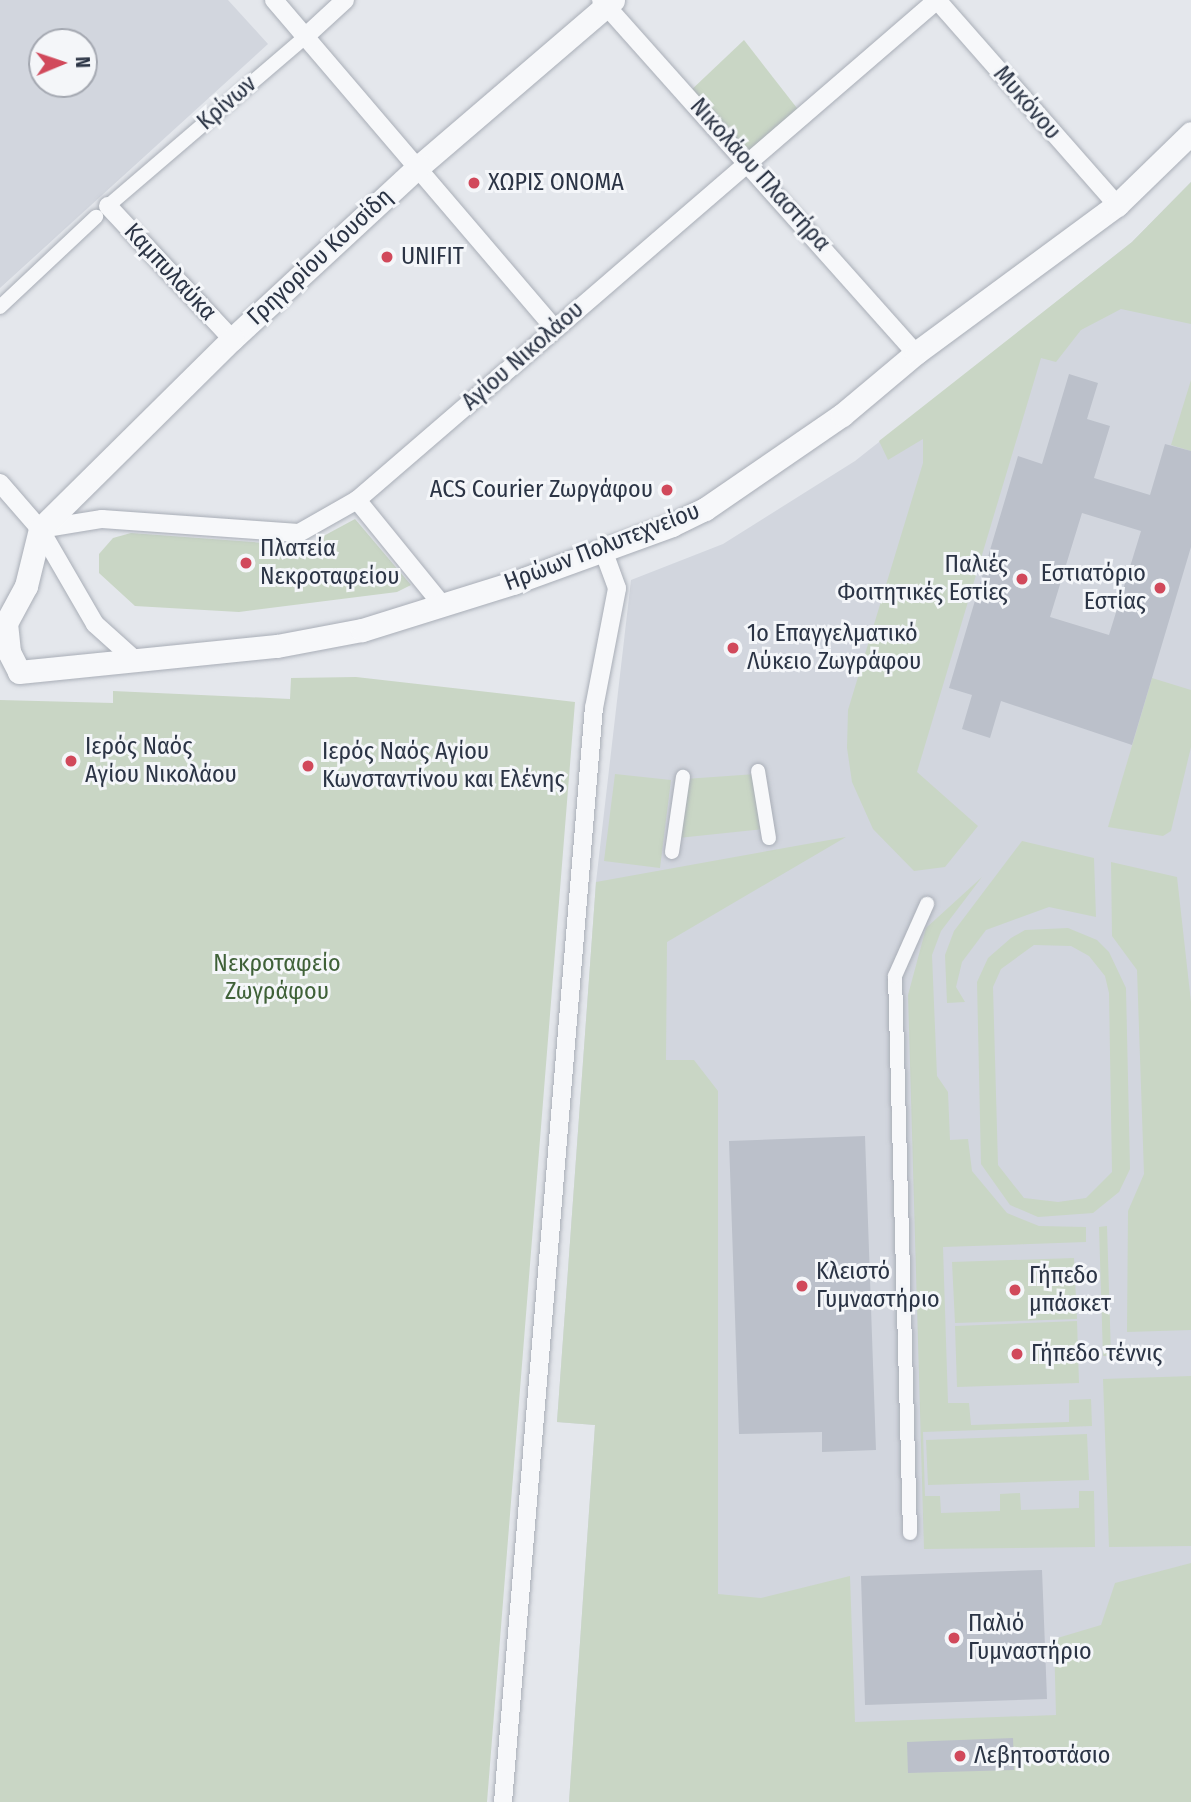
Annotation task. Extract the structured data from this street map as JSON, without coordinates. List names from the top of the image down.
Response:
{
  "streets": {
    "street": [
      "Κρίνων",
      "Μυκόνου",
      "Νικολάου Πλαστήρα",
      "Γρηγορίου Κουσίδη",
      "Καμπυλαύκα",
      "Αγίου Νικολάου",
      "Ηρώων Πολυτεχνείου"
    ]
  },
  "crossings": [
    ["Κρίνων", "Καμπυλαύκα"],
    ["Μυκόνου", "Αγίου Νικολάου"],
    ["Μυκόνου", "Ηρώων Πολυτεχνείου"],
    ["Νικολάου Πλαστήρα", "Γρηγορίου Κουσίδη"],
    ["Νικολάου Πλαστήρα", "Αγίου Νικολάου"],
    ["Νικολάου Πλαστήρα", "Ηρώων Πολυτεχνείου"],
    ["Γρηγορίου Κουσίδη", "Καμπυλαύκα"],
    ["Γρηγορίου Κουσίδη", "Αγίου Νικολάου"]
  ],
  "parks": ["Νεκροταφείο Ζωγράφου"],
  "places": [
    "ΧΩΡΙΣ ΟΝΟΜΑ",
    "UNIFIT",
    "ACS Courier Ζωργάφου",
    "Πλατεία Νεκροταφείου",
    "Παλιές Φοιτητικές Εστίες",
    "Εστιατόριο Εστίας",
    "1ο Επαγγελματικό Λύκειο Ζωγράφου",
    "Ιερός Ναός Αγίου Νικολάου",
    "Ιερός Ναός Αγίου Κωνσταντίνου και Ελένης",
    "Κλειστό Γυμναστήριο",
    "Γήπεδο μπάσκετ",
    "Γήπεδο τέννις",
    "Παλιό Γυμναστήριο",
    "Λεβητοστάσιο"
  ],
  "north": "right"
}
